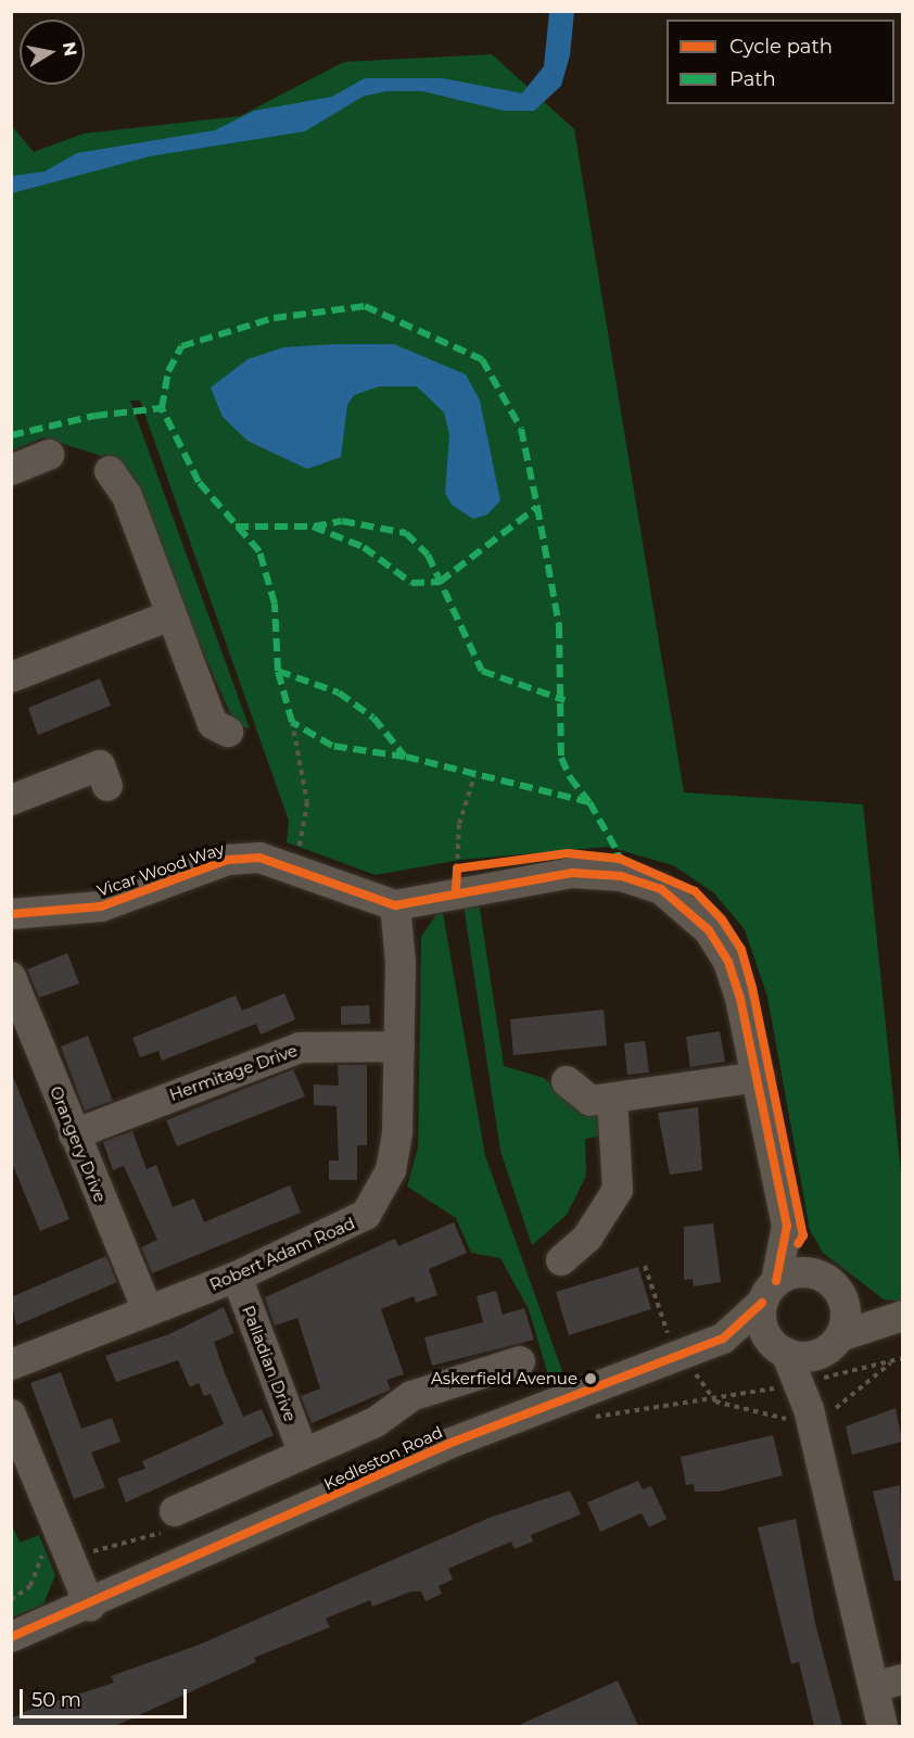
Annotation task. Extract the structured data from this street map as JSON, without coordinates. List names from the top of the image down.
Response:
{
  "streets": {
    "street": [
      "Vicar Wood Way",
      "Hermitage Drive",
      "Orangery Drive",
      "Robert Adam Road",
      "Palladian Drive",
      "Kedleston Road"
    ]
  },
  "crossings": [
    ["Vicar Wood Way", "Robert Adam Road"],
    ["Hermitage Drive", "Orangery Drive"],
    ["Hermitage Drive", "Robert Adam Road"],
    ["Orangery Drive", "Robert Adam Road"],
    ["Robert Adam Road", "Palladian Drive"]
  ],
  "places": ["Askerfield Avenue"],
  "legend": ["Cycle path", "Path"],
  "scale_bar": "50 m",
  "north": "right"
}
